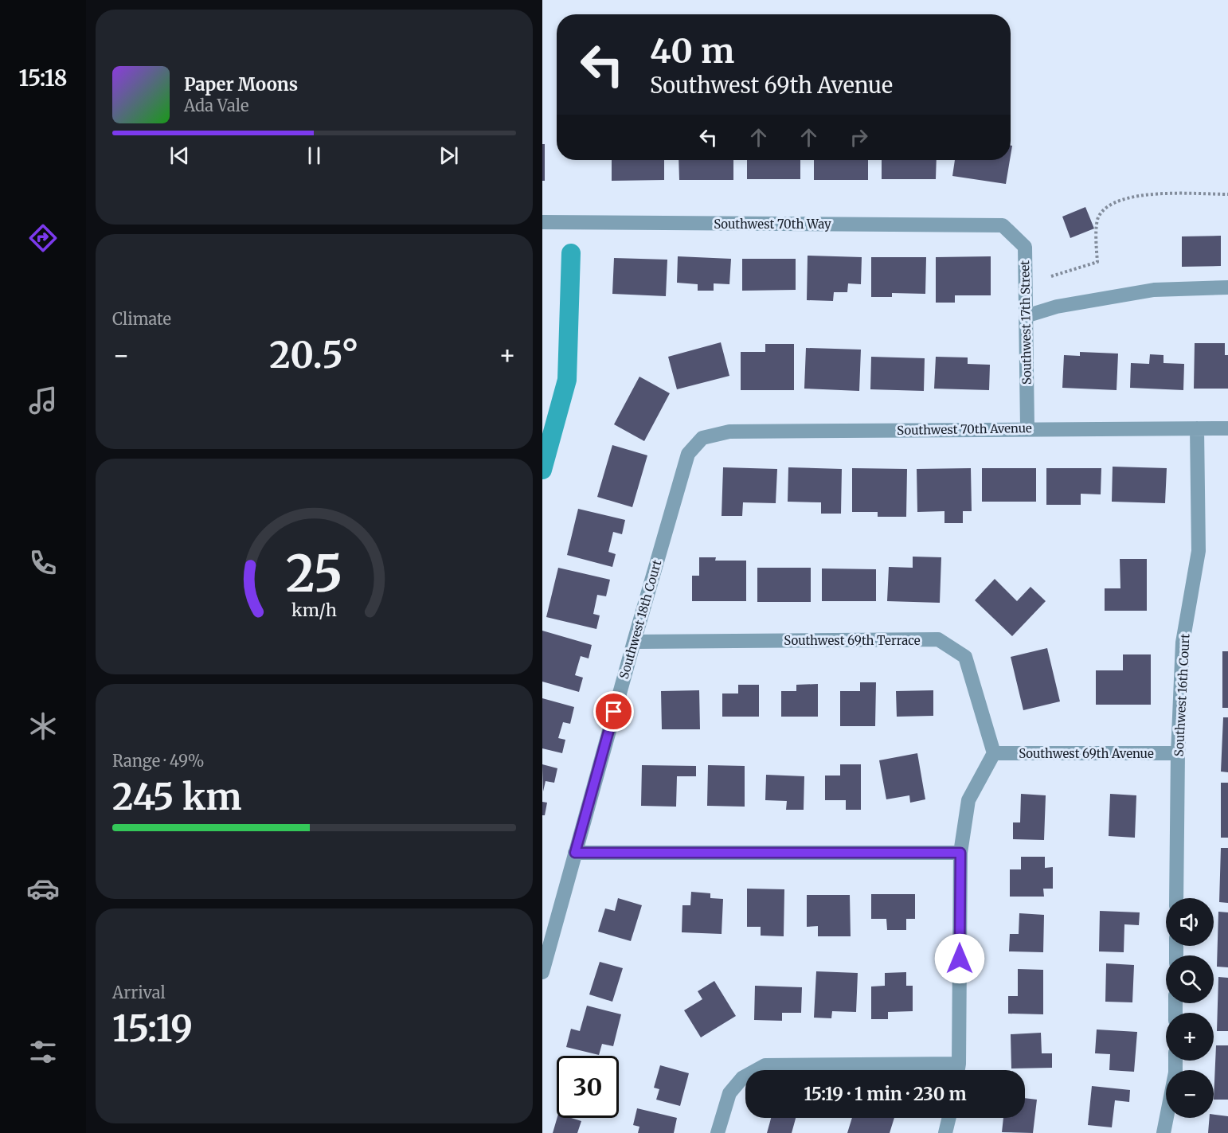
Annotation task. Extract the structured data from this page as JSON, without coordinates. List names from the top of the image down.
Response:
{
  "streets": {
    "street": [
      "Southwest 70th Way",
      "Southwest 17th Street",
      "Southwest 70th Avenue",
      "Southwest 18th Court",
      "Southwest 69th Terrace",
      "Southwest 16th Court",
      "Southwest 69th Avenue"
    ]
  },
  "crossings": [
    ["Southwest 70th Way", "Southwest 17th Street"],
    ["Southwest 17th Street", "Southwest 70th Avenue"],
    ["Southwest 70th Avenue", "Southwest 18th Court"],
    ["Southwest 70th Avenue", "Southwest 16th Court"],
    ["Southwest 18th Court", "Southwest 69th Terrace"],
    ["Southwest 69th Terrace", "Southwest 69th Avenue"],
    ["Southwest 16th Court", "Southwest 69th Avenue"]
  ],
  "page": {
    "tabs": "15:18",
    "turn": ["40 m", "Southwest 69th Avenue"],
    "song": ["Paper Moons", "Ada Vale"],
    "tile": [
      "Climate",
      ["Range · 49%", "245 km"],
      ["Arrival", "15:19"]
    ],
    "heat": ["−", "20.5°", "+"],
    "map_buttons": ["+", "−"],
    "limit": "30",
    "trip": "15:19 · 1 min · 230 m",
    "gauge": ["25", "km/h"]
  }
}
